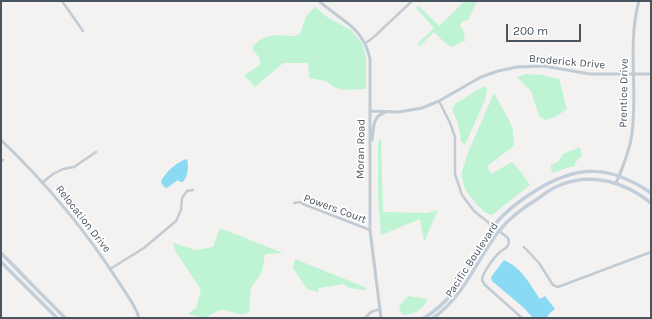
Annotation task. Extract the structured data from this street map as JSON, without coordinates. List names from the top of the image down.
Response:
{
  "streets": {
    "main road": ["Pacific Boulevard"],
    "street": [
      "Broderick Drive",
      "Prentice Drive",
      "Moran Road",
      "Powers Court",
      "Relocation Drive"
    ]
  },
  "crossings": [
    ["Broderick Drive", "Prentice Drive"],
    ["Broderick Drive", "Moran Road"],
    ["Prentice Drive", "Pacific Boulevard"],
    ["Moran Road", "Powers Court"]
  ],
  "scale_bar": "200 m"
}
